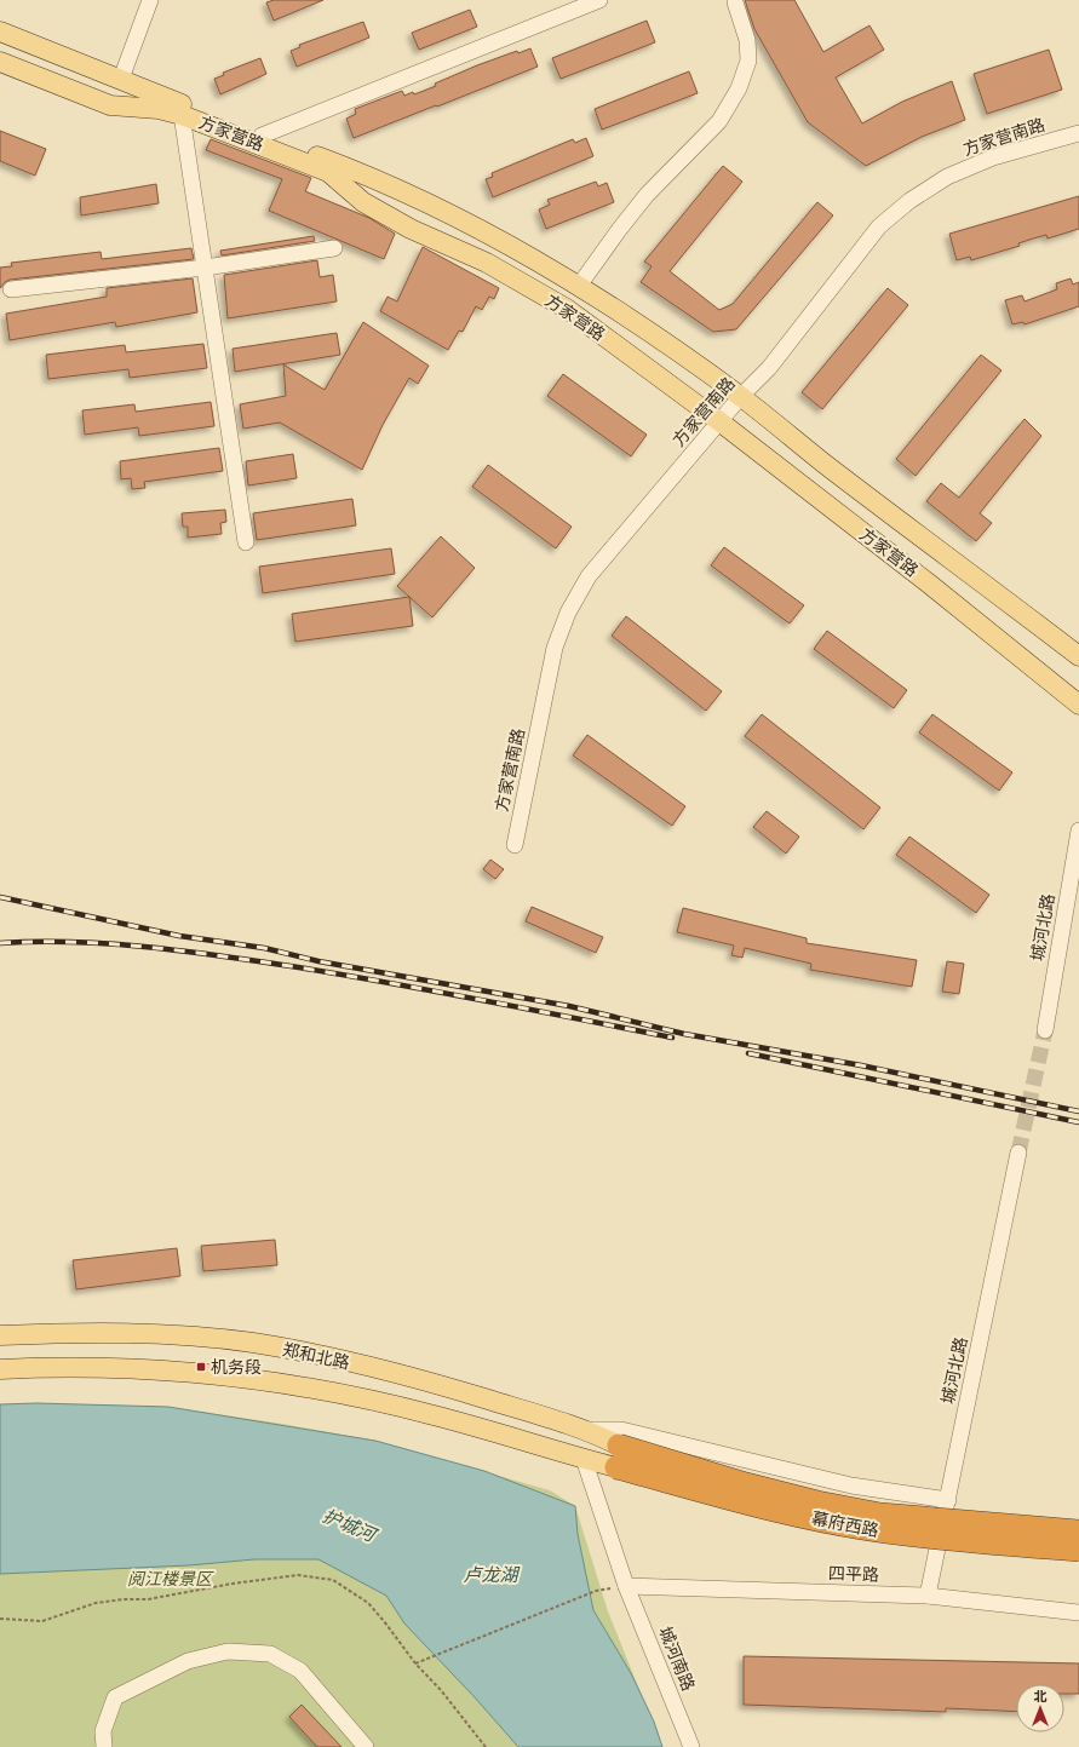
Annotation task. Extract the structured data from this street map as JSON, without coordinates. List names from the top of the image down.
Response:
{
  "streets": {
    "highway": ["幕府西路"],
    "main road": ["方家营路", "郑和北路"],
    "street": [
      "方家营南路",
      "城河北路",
      "四平路",
      "城河南路"
    ]
  },
  "crossings": [
    ["方家营路", "方家营南路"],
    ["城河北路", "四平路"],
    ["郑和北路", "幕府西路"],
    ["郑和北路", "城河南路"],
    ["四平路", "城河南路"]
  ],
  "water": ["护城河", "卢龙湖"],
  "parks": ["阅江楼景区"],
  "places": {
    "transit": ["机务段"]
  },
  "north": "top"
}
